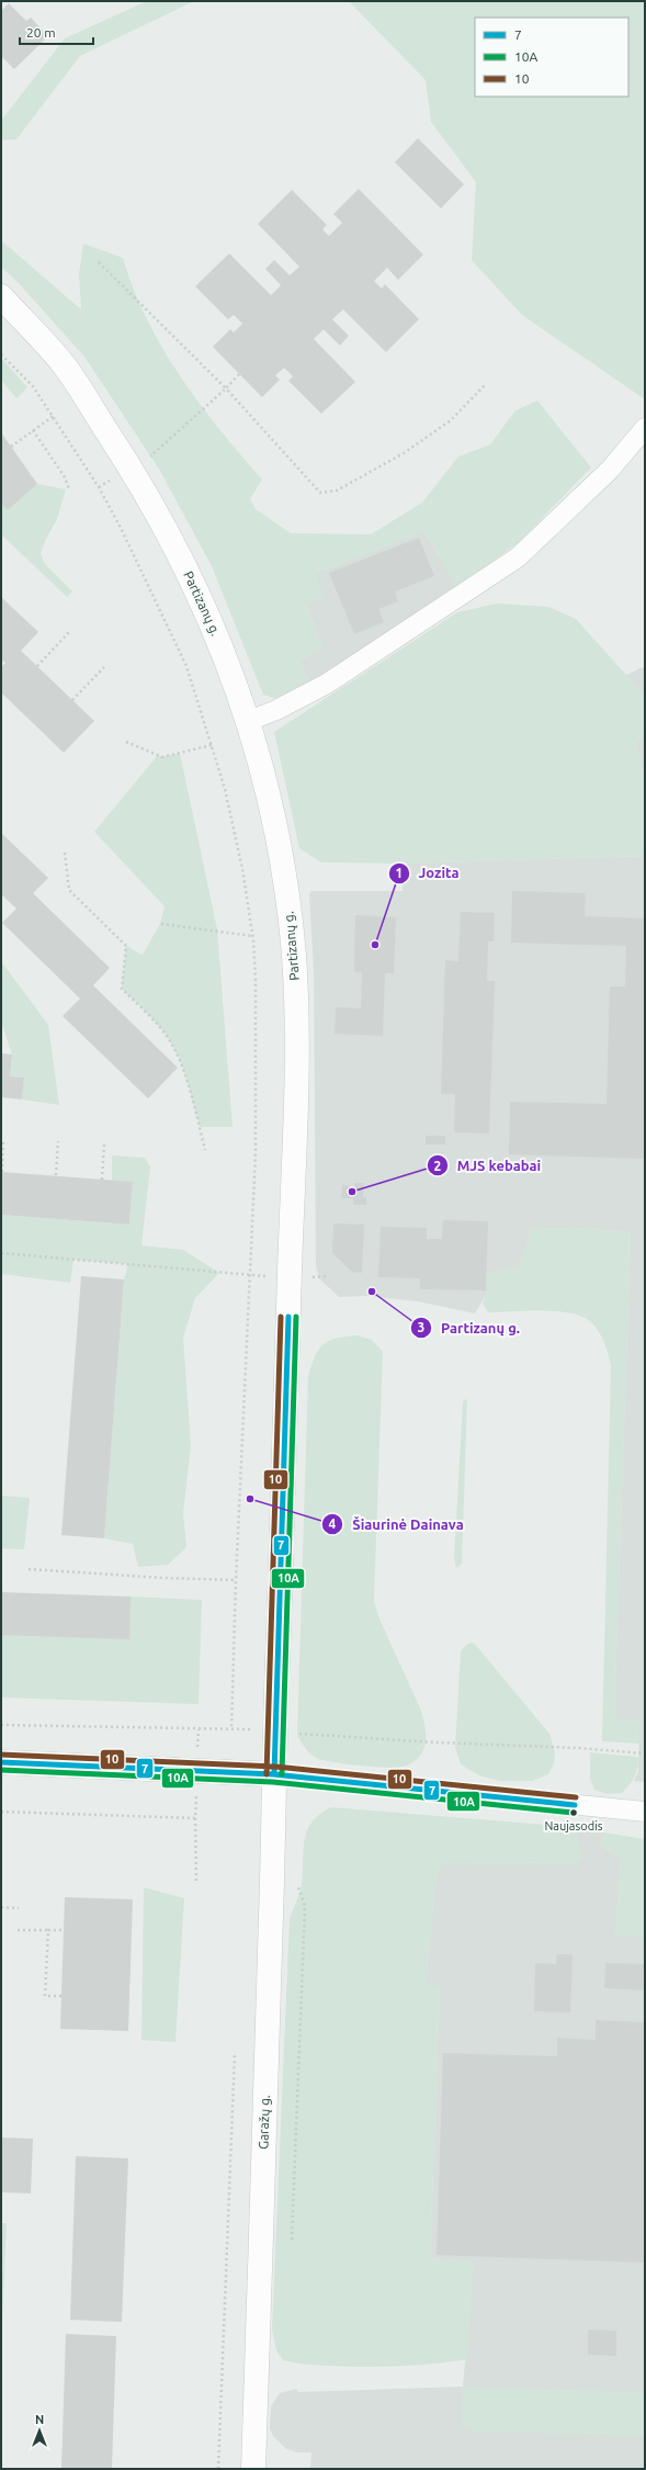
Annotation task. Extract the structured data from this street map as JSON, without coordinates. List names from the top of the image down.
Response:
{
  "streets": {
    "street": ["Partizanų g.", "Garažų g."]
  },
  "crossings": [
    ["Partizanų g.", "Garažų g."]
  ],
  "places": [
    "Jozita",
    "MJS kebabai",
    "Partizanų g.",
    "Šiaurinė Dainava",
    "Naujasodis"
  ],
  "lines": ["transit line 7", "transit line 10A", "transit line 10"],
  "legend": ["7", "10A", "10"],
  "scale_bar": "20 m",
  "north": "top"
}
